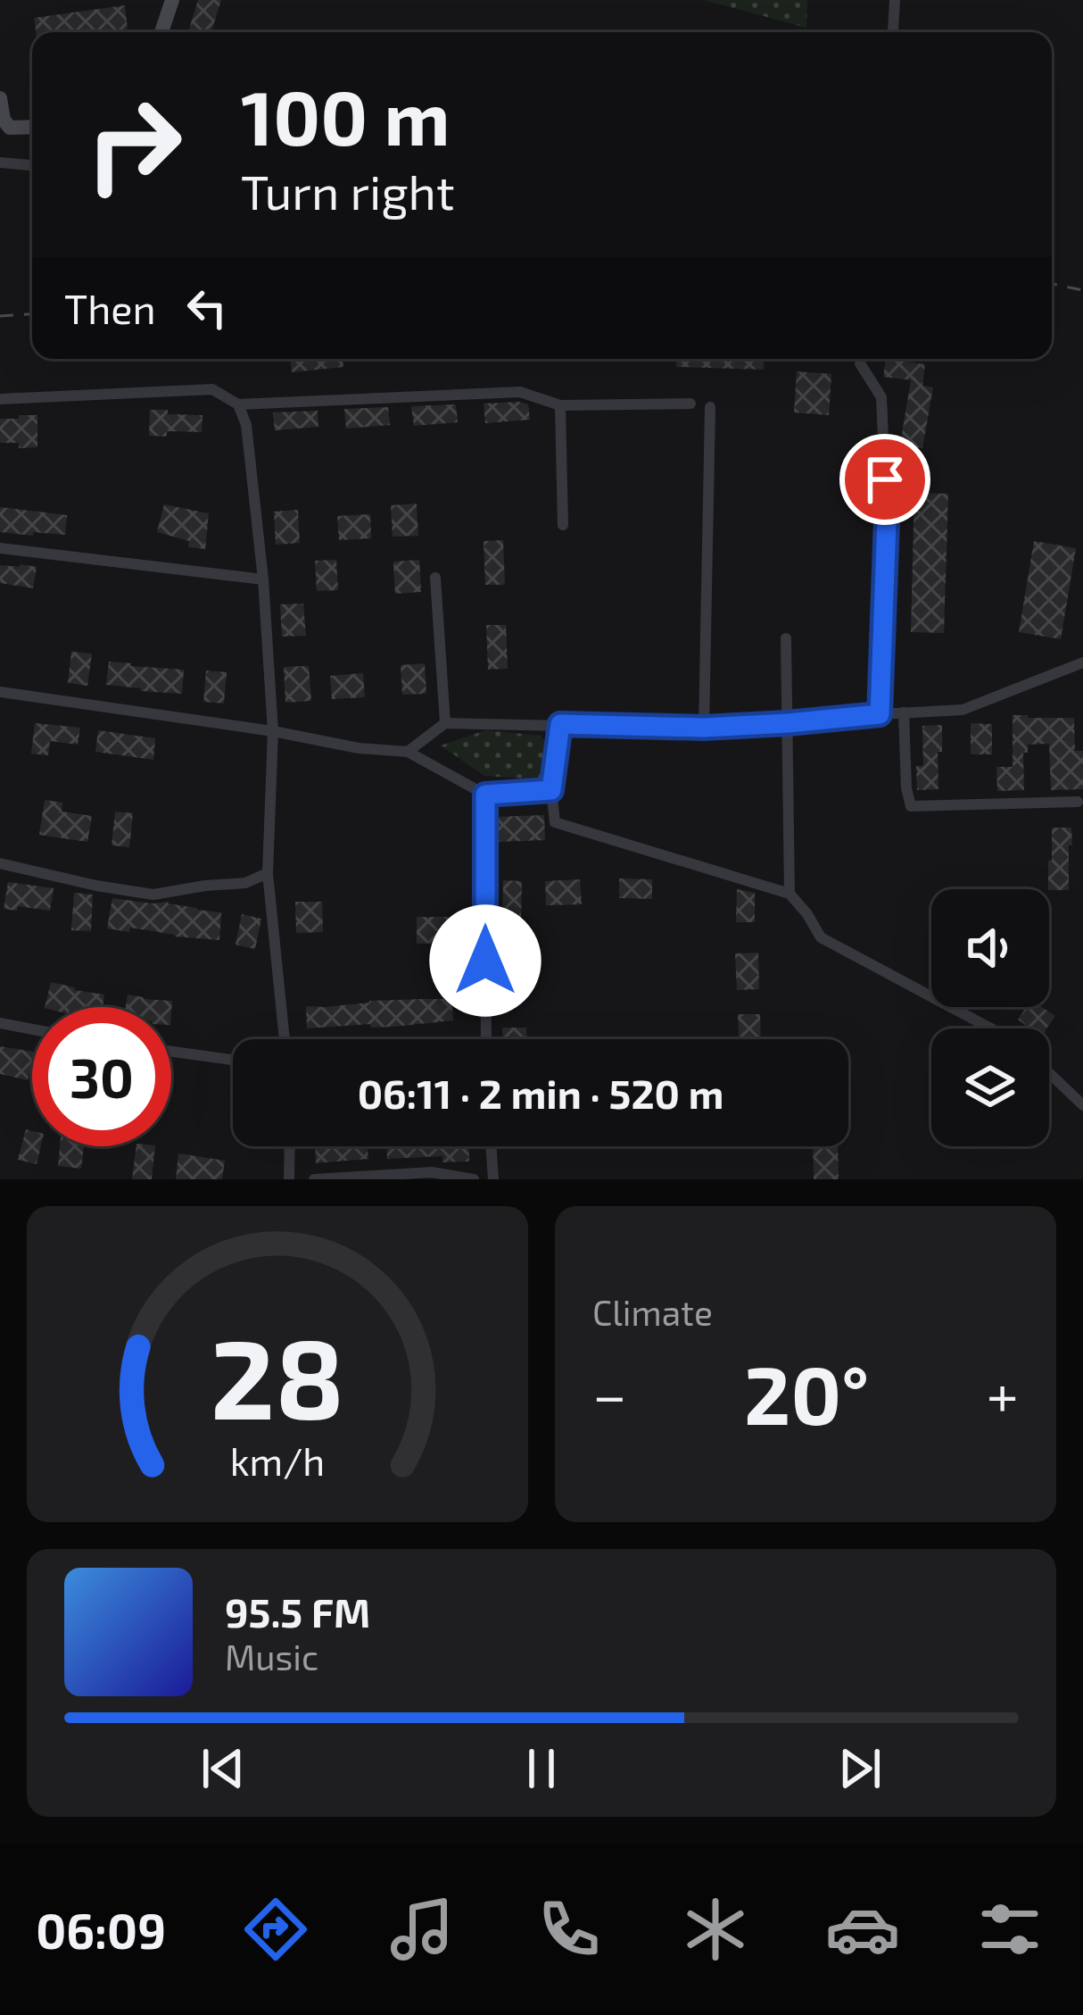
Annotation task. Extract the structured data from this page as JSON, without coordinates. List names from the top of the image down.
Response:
{
  "page": {
    "turn": ["100 m", "Turn right"],
    "then": "Then",
    "limit": "30",
    "trip": "06:11 · 2 min · 520 m",
    "tile": "Climate",
    "heat": ["−", "20°", "+"],
    "song": ["95.5 FM", "Music"],
    "tabs": "06:09",
    "gauge": ["28", "km/h"]
  }
}
